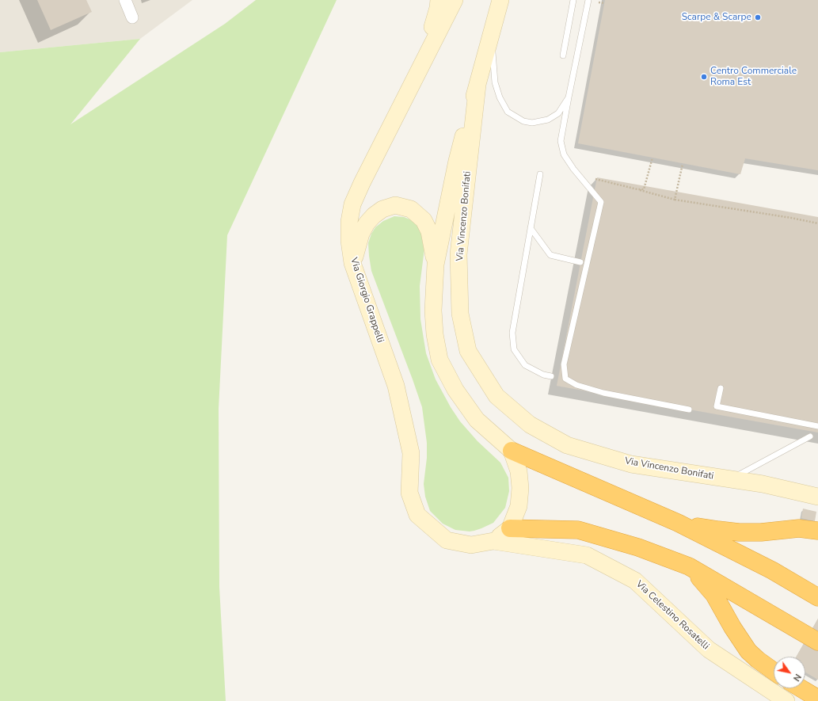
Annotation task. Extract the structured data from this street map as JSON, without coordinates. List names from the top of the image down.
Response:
{
  "streets": {
    "main road": ["Via Vincenzo Bonifati", "Via Giorgio Grappelli", "Via Celestino Rosatelli"]
  },
  "crossings": [
    ["Via Giorgio Grappelli", "Via Celestino Rosatelli"]
  ],
  "places": ["Scarpe & Scarpe", "Centro Commerciale Roma Est"],
  "north": "bottom right"
}
